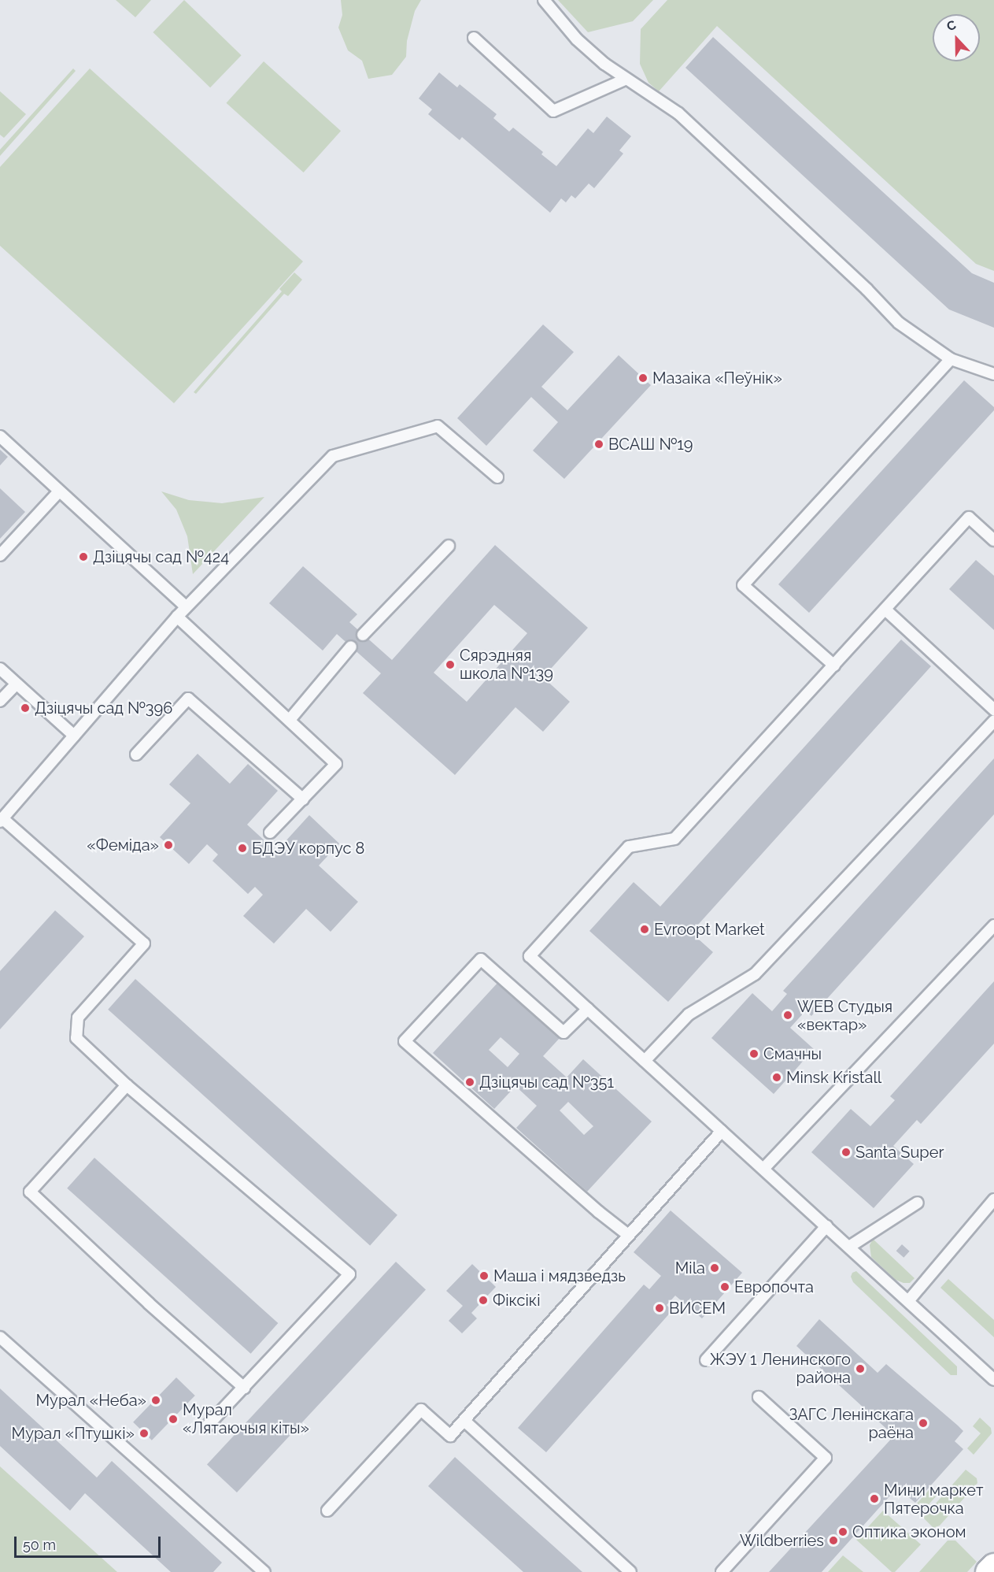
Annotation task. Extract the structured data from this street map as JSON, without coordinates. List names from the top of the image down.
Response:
{
  "places": [
    "Мазаіка «Пеўнік»",
    "ВСАШ №19",
    "Дзіцячы сад №424",
    "Сярэдняя школа №139",
    "Дзіцячы сад №396",
    "«Феміда»",
    "БДЭУ корпус 8",
    "Evroopt Market",
    "WEB Студыя «вектар»",
    "Смачны",
    "Minsk Kristall",
    "Дзіцячы сад №351",
    "Santa Super",
    "Mila",
    "Маша і мядзведзь",
    "Европочта",
    "Фіксікі",
    "ВИСЕМ",
    "ЖЭУ 1 Ленинского района",
    "Мурал «Неба»",
    "Мурал «Лятаючыя кіты»",
    "ЗАГС Ленінскага раёна",
    "Мурал «Птушкі»",
    "Мини маркет Пятерочка",
    "Оптика эконом",
    "Wildberries"
  ],
  "scale_bar": "50 m",
  "north": "top"
}
